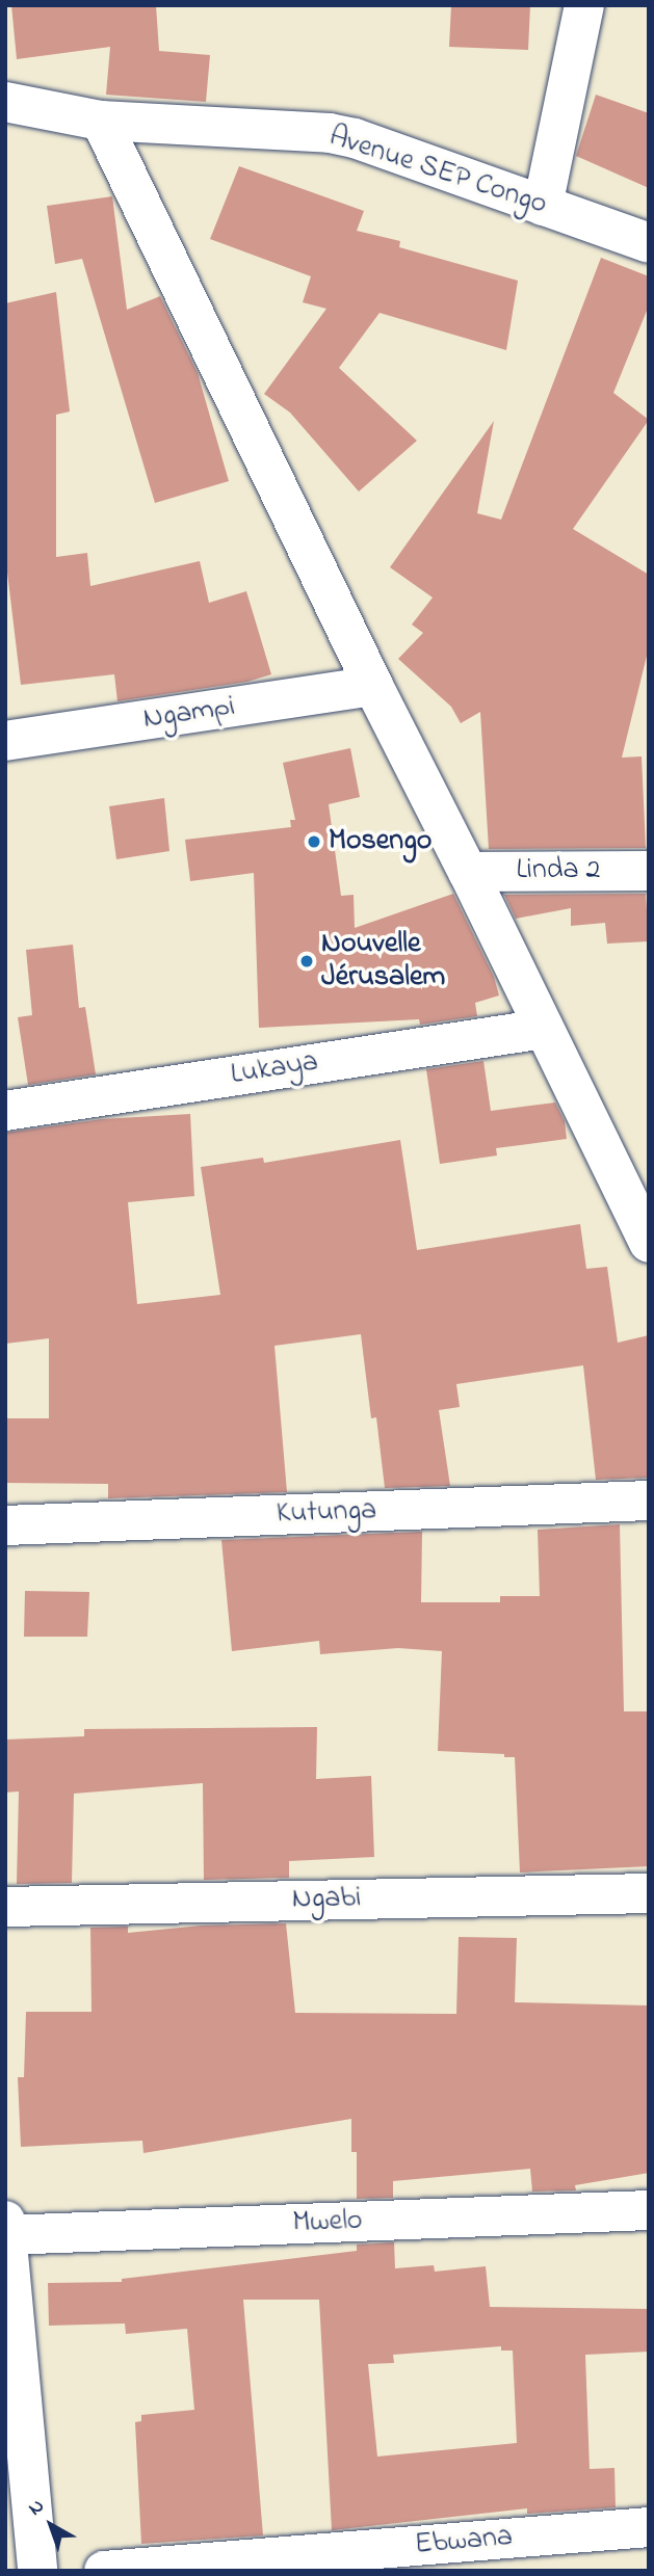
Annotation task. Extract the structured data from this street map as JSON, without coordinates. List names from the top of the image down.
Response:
{
  "streets": {
    "street": [
      "Avenue SEP Congo",
      "Ngampi",
      "Linda 2",
      "Lukaya",
      "Kutunga",
      "Ngabi",
      "Mwelo",
      "Ebwana"
    ]
  },
  "places": ["Mosengo", "Nouvelle Jérusalem"],
  "north": "top left"
}
